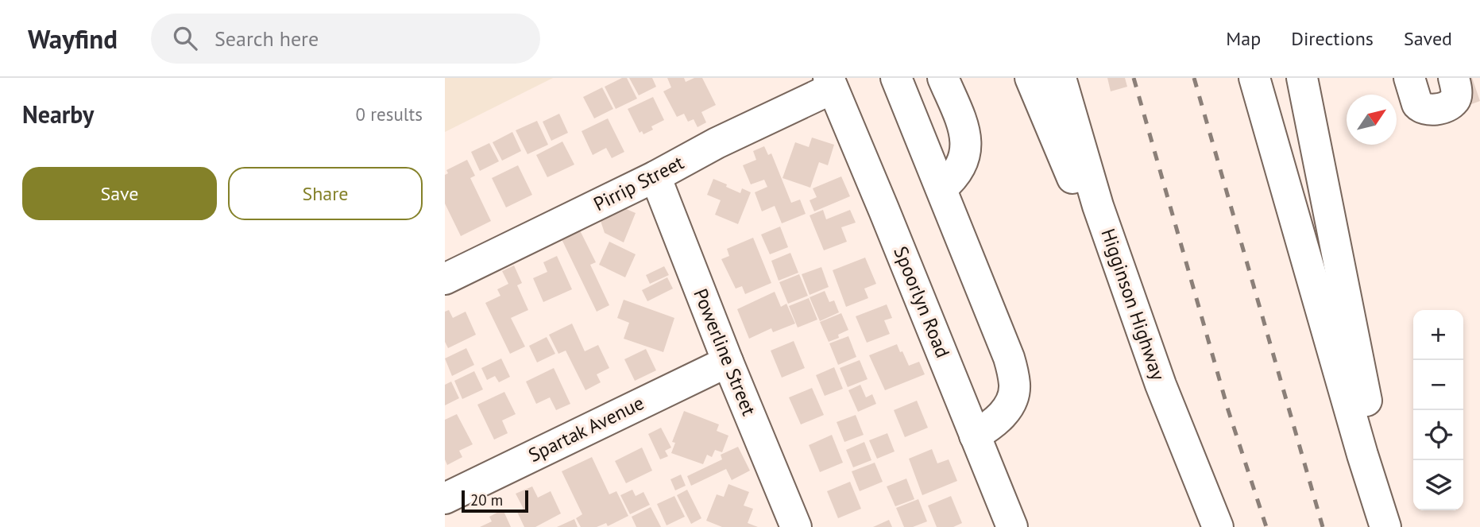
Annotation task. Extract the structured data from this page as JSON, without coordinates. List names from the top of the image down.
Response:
{
  "streets": {
    "main road": [
      "Pirrip Street",
      "Spoorlyn Road",
      "Higginson Highway",
      "Powerline Street",
      "Spartak Avenue"
    ]
  },
  "crossings": [
    ["Pirrip Street", "Spoorlyn Road"],
    ["Pirrip Street", "Powerline Street"],
    ["Powerline Street", "Spartak Avenue"]
  ],
  "scale_bar": "20 m",
  "north": "top right",
  "page": {
    "header": "Wayfind",
    "search": "Search here",
    "nav": ["Map", "Directions", "Saved"],
    "heading": ["Nearby", "0 results"],
    "buttons": ["Save", "Share"],
    "map_buttons": ["+", "−"],
    "scale": "20 m"
  }
}
